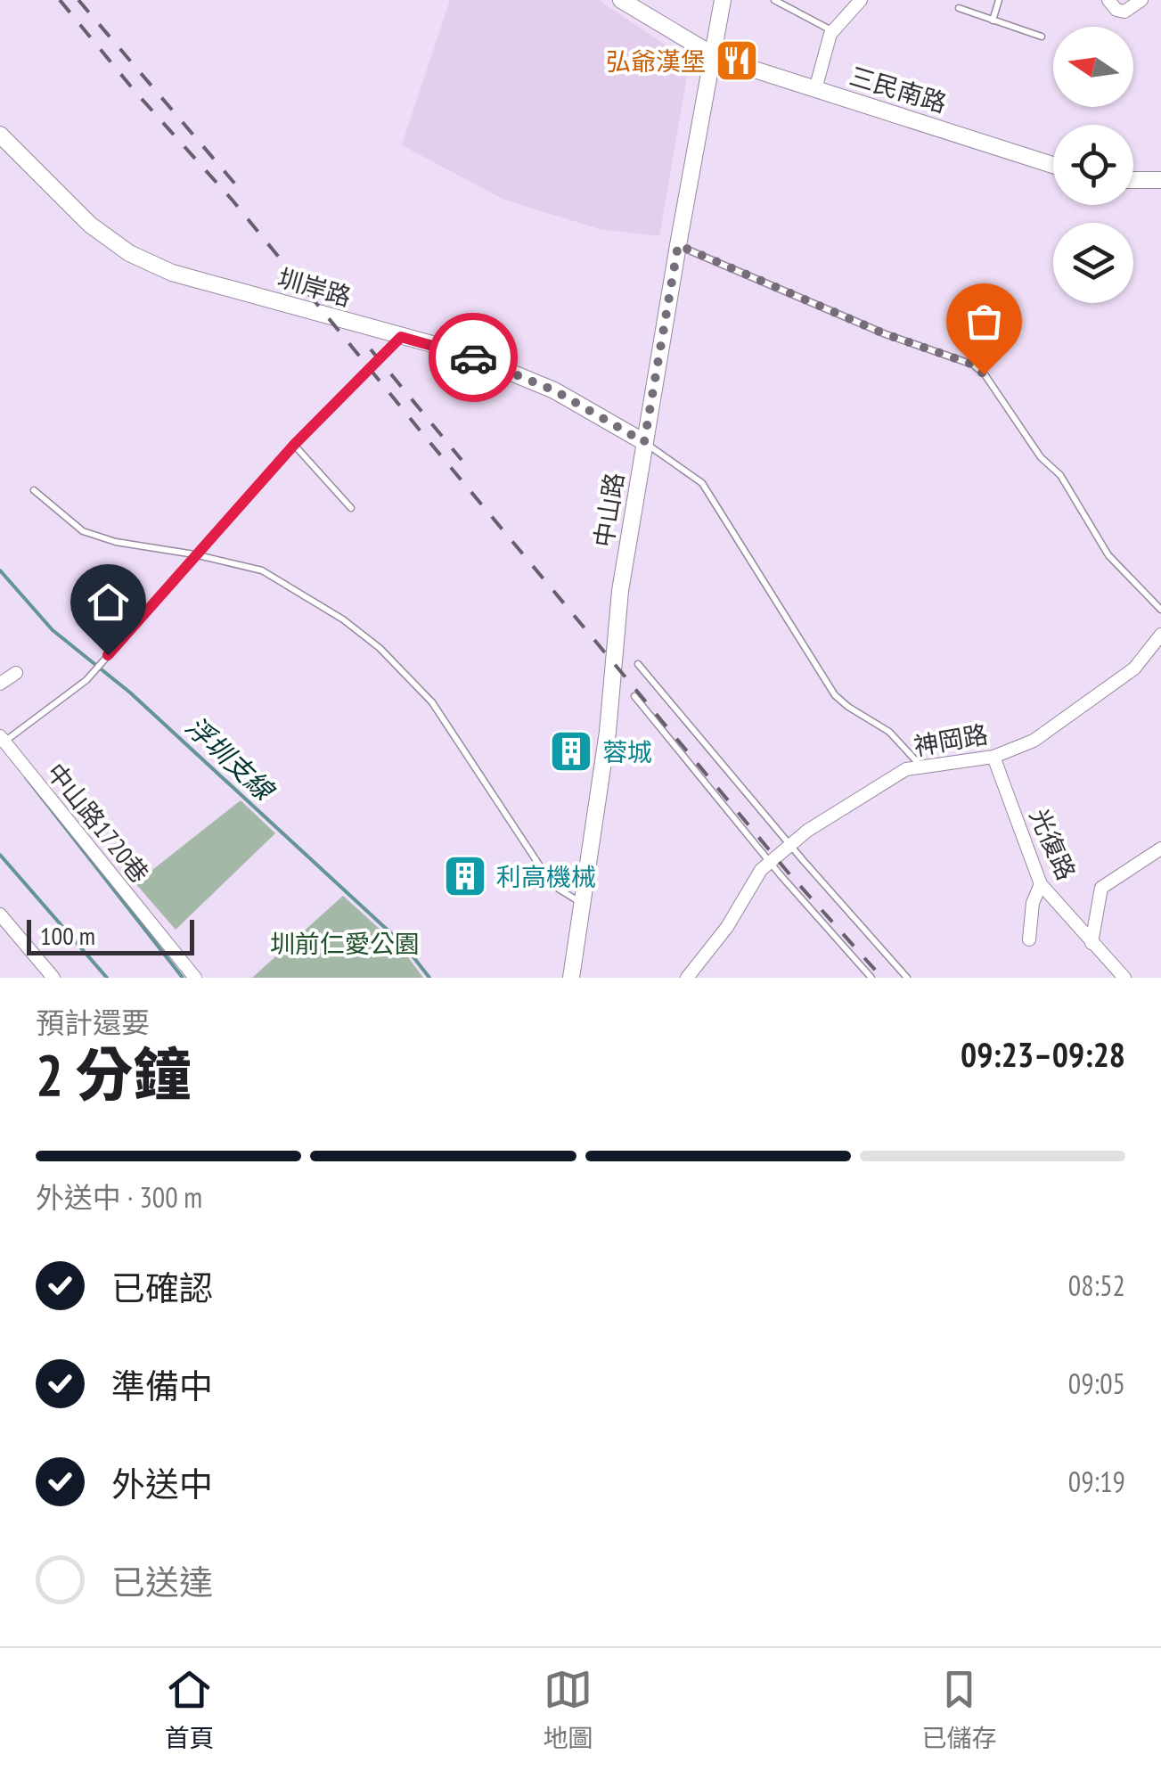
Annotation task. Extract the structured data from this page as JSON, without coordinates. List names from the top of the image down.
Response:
{
  "streets": {
    "street": [
      "三民南路",
      "圳岸路",
      "中山路",
      "神岡路",
      "中山路1720巷",
      "光復路"
    ]
  },
  "crossings": [
    ["三民南路", "中山路"],
    ["圳岸路", "中山路"],
    ["神岡路", "光復路"]
  ],
  "water": ["浮圳支線"],
  "parks": ["圳前仁愛公園"],
  "places": {
    "restaurant": ["弘爺漢堡"],
    "building": ["蓉城", "利高機械"]
  },
  "scale_bar": "100 m",
  "north": "left",
  "page": {
    "scale": "100 m",
    "heading": ["2 分鐘", "預計還要", "09:23–09:28"],
    "bar": "外送中 · 300 m",
    "list": [
      ["已確認", "08:52"],
      ["準備中", "09:05"],
      ["外送中", "09:19"],
      "已送達"
    ],
    "tabs": ["首頁", "地圖", "已儲存"]
  }
}
